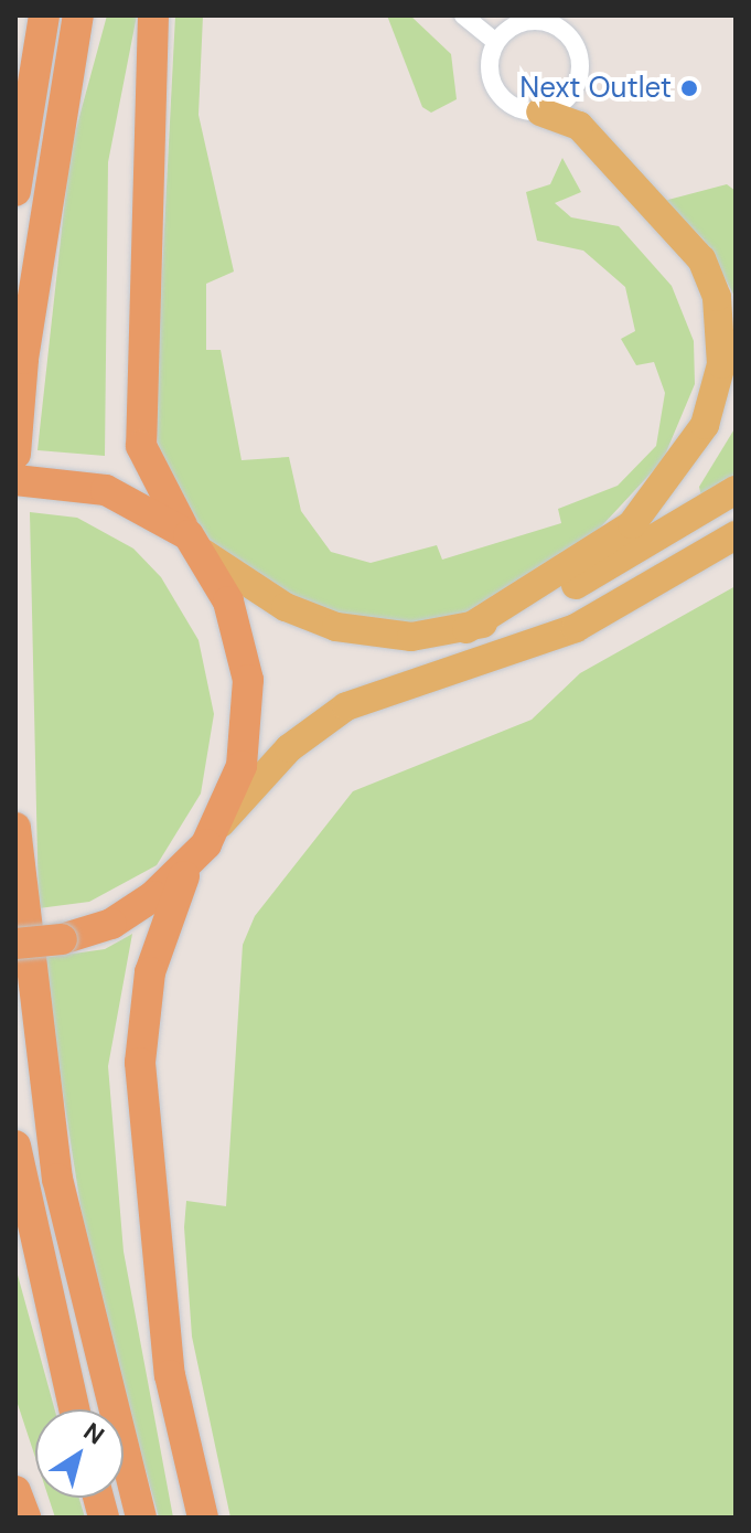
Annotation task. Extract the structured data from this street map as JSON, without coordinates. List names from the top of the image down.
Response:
{
  "places": ["Next Outlet"],
  "north": "top right"
}
